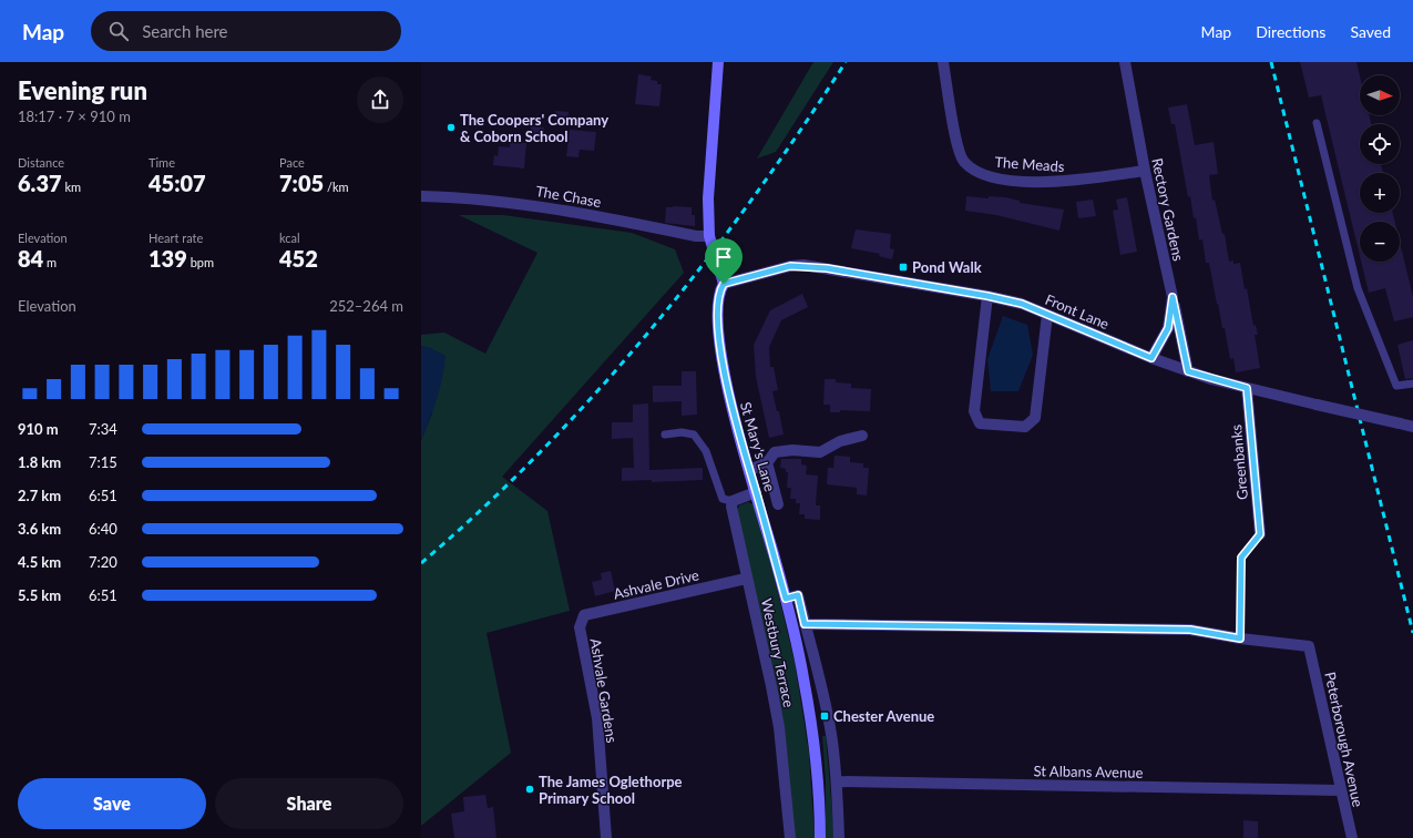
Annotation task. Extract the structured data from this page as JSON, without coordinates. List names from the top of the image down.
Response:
{
  "streets": {
    "main road": ["St Mary's Lane"],
    "street": [
      "The Meads",
      "The Chase",
      "Rectory Gardens",
      "Front Lane",
      "Greenbanks",
      "Ashvale Drive",
      "Westbury Terrace",
      "Ashvale Gardens",
      "Peterborough Avenue",
      "St Albans Avenue"
    ]
  },
  "crossings": [
    ["The Meads", "Rectory Gardens"],
    ["Rectory Gardens", "Front Lane"],
    ["Front Lane", "St Mary's Lane"],
    ["Front Lane", "Greenbanks"],
    ["Ashvale Drive", "Westbury Terrace"],
    ["Ashvale Drive", "Ashvale Gardens"],
    ["Peterborough Avenue", "St Albans Avenue"]
  ],
  "places": {
    "other": ["The Coopers' Company & Coborn School", "The James Oglethorpe Primary School"],
    "transit": ["Pond Walk", "Chester Avenue"]
  },
  "north": "right",
  "page": {
    "header": "Map",
    "search": "Search here",
    "nav": ["Map", "Directions", "Saved"],
    "heading": ["Evening run", "18:17 · 7 × 910 m"],
    "map_buttons": ["+", "−"],
    "stats": [
      ["Distance", "6.37 km"],
      ["Time", "45:07"],
      ["Pace", "7:05 /km"],
      ["Elevation", "84 m"],
      ["Heart rate", "139 bpm"],
      ["kcal", "452"]
    ],
    "chart": ["Elevation", "252–264 m"],
    "list": [
      {
        "name": "910 m",
        "note": "7:34"
      },
      {
        "name": "1.8 km",
        "note": "7:15"
      },
      {
        "name": "2.7 km",
        "note": "6:51"
      },
      {
        "name": "3.6 km",
        "note": "6:40"
      },
      {
        "name": "4.5 km",
        "note": "7:20"
      },
      {
        "name": "5.5 km",
        "note": "6:51"
      }
    ],
    "buttons": ["Save", "Share"]
  }
}
